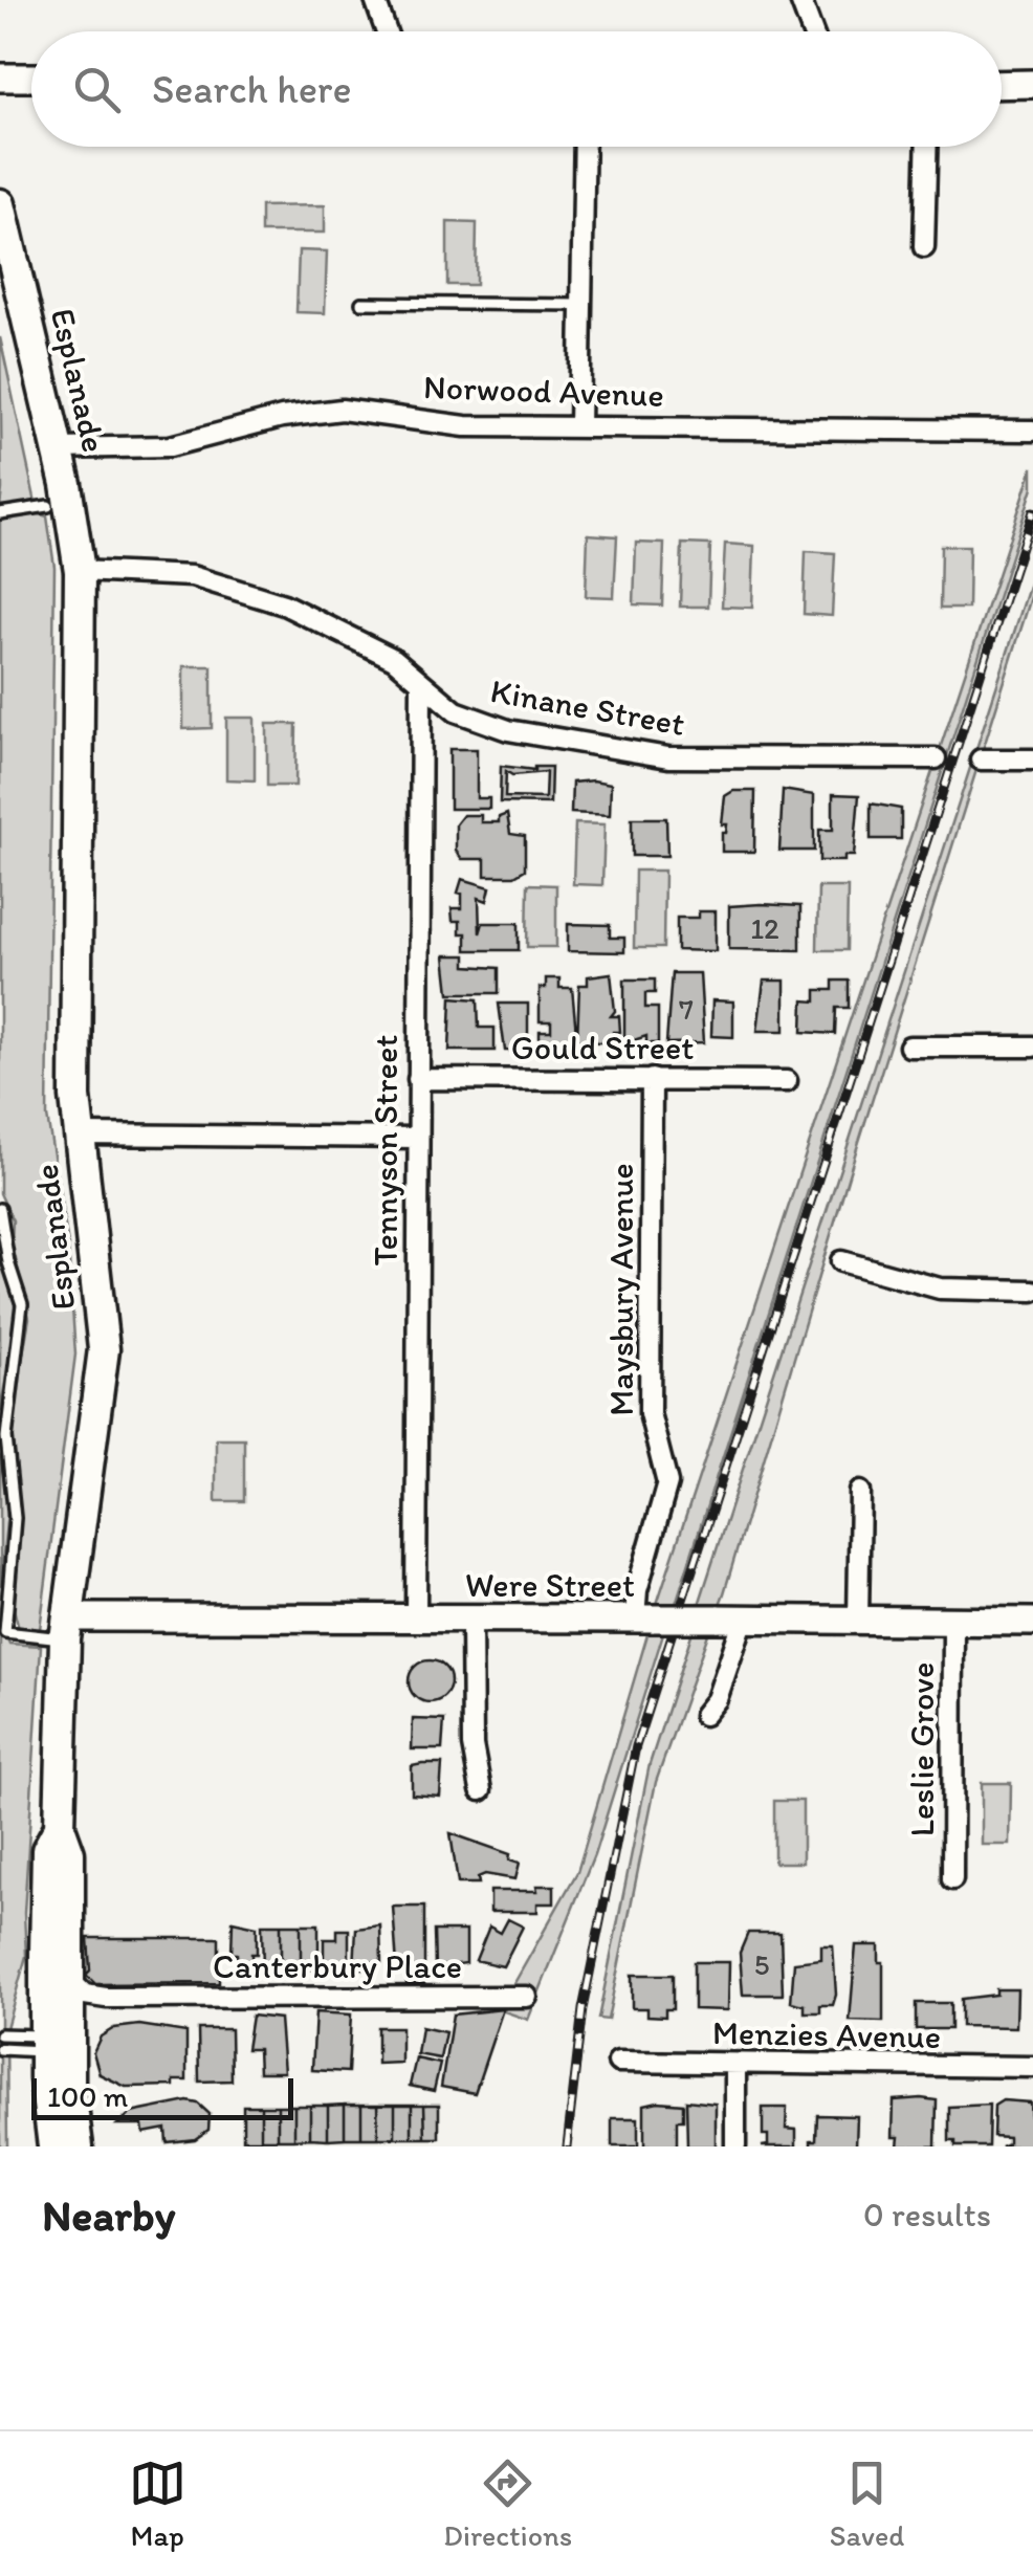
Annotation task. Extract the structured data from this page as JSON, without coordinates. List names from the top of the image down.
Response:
{
  "streets": {
    "main road": ["Esplanade"],
    "street": [
      "Norwood Avenue",
      "Kinane Street",
      "Gould Street",
      "Tennyson Street",
      "Maysbury Avenue",
      "Were Street",
      "Leslie Grove",
      "Canterbury Place",
      "Menzies Avenue"
    ]
  },
  "crossings": [
    ["Esplanade", "Norwood Avenue"],
    ["Esplanade", "Kinane Street"],
    ["Esplanade", "Were Street"],
    ["Esplanade", "Canterbury Place"],
    ["Kinane Street", "Tennyson Street"],
    ["Gould Street", "Tennyson Street"],
    ["Gould Street", "Maysbury Avenue"],
    ["Tennyson Street", "Were Street"],
    ["Maysbury Avenue", "Were Street"],
    ["Were Street", "Leslie Grove"]
  ],
  "house_numbers": ["12", "7", "5"],
  "scale_bar": "100 m",
  "page": {
    "search": "Search here",
    "scale": "100 m",
    "heading": ["Nearby", "0 results"],
    "nav": ["Map", "Directions", "Saved"]
  }
}
